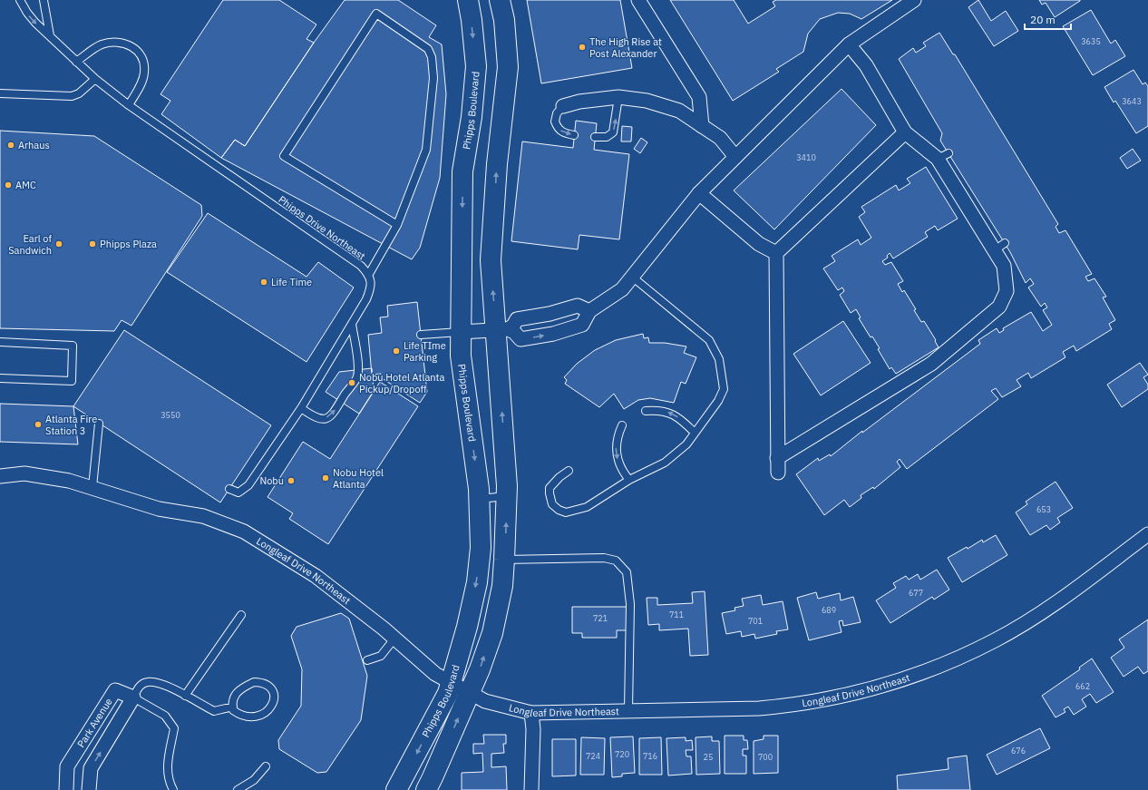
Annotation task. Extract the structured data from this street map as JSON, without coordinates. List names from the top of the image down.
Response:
{
  "streets": {
    "main road": ["Phipps Boulevard"],
    "street": ["Longleaf Drive Northeast", "Park Avenue"],
    "lane": ["Phipps Drive Northeast"]
  },
  "crossings": [
    ["Phipps Boulevard", "Longleaf Drive Northeast"]
  ],
  "one_way": ["Park Avenue"],
  "places": [
    "The High Rise at Post Alexander",
    "Arhaus",
    "AMC",
    "Earl of Sandwich",
    "Phipps Plaza",
    "Life Time",
    "Life TIme Parking",
    "Nobu Hotel Atlanta Pickup/Dropoff",
    "Atlanta Fire Station 3",
    "Nobu Hotel Atlanta",
    "Nobu"
  ],
  "house_numbers": [
    "3635",
    "3643",
    "3410",
    "3550",
    "653",
    "677",
    "689",
    "711",
    "721",
    "701",
    "662",
    "676",
    "720",
    "724",
    "716",
    "25",
    "700"
  ],
  "scale_bar": "20 m"
}
